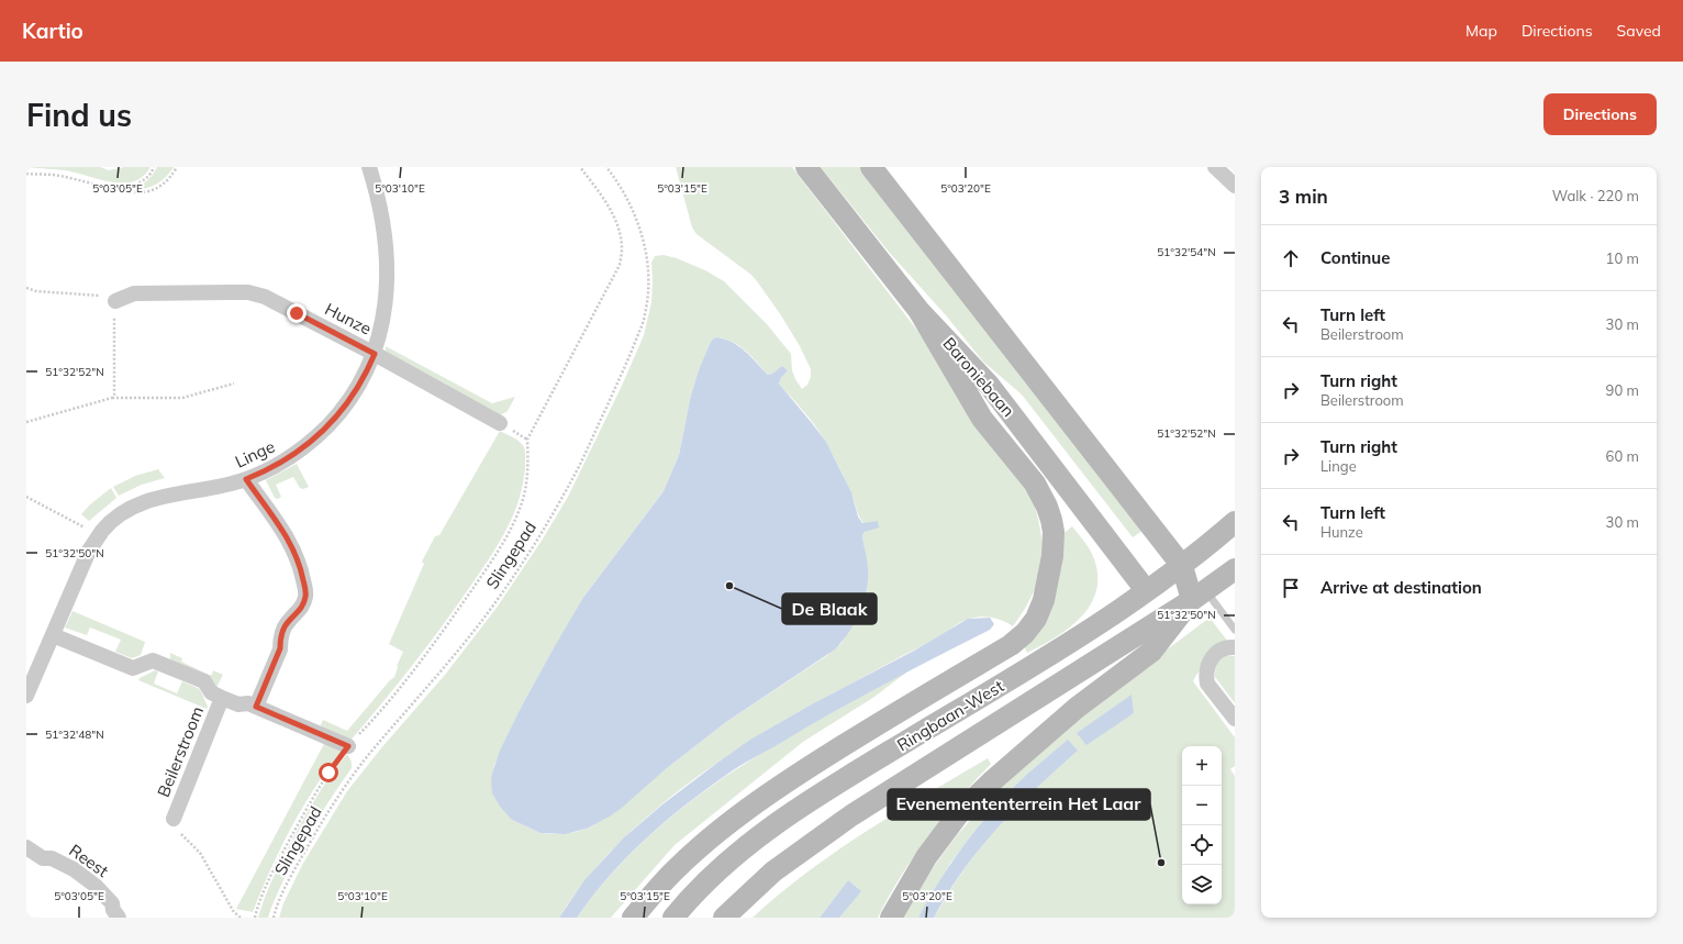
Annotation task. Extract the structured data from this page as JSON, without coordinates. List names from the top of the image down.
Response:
{
  "streets": {
    "main road": ["Baroniebaan", "Ringbaan-West"],
    "street": [
      "Hunze",
      "Linge",
      "Beilerstroom",
      "Reest"
    ],
    "path": ["Slingepad"]
  },
  "crossings": [
    ["Hunze", "Linge"],
    ["Baroniebaan", "Ringbaan-West"],
    ["Linge", "Beilerstroom"]
  ],
  "places": ["De Blaak", "Evenemententerrein Het Laar"],
  "page": {
    "header": "Kartio",
    "nav": ["Map", "Directions", "Saved"],
    "buttons": "Directions",
    "title": "Find us",
    "heading": ["3 min", "Walk · 220 m"],
    "list": [
      ["Continue", "10 m"],
      ["Turn left", "Beilerstroom", "30 m"],
      ["Turn right", "Beilerstroom", "90 m"],
      ["Turn right", "Linge", "60 m"],
      ["Turn left", "Hunze", "30 m"],
      "Arrive at destination"
    ],
    "map_buttons": ["+", "−"]
  },
  "coordinates": [
    "5°03'05\"E",
    "5°03'10\"E",
    "5°03'15\"E",
    "5°03'20\"E",
    "51°32'54\"N",
    "51°32'52\"N",
    "51°32'50\"N",
    "51°32'48\"N"
  ]
}
